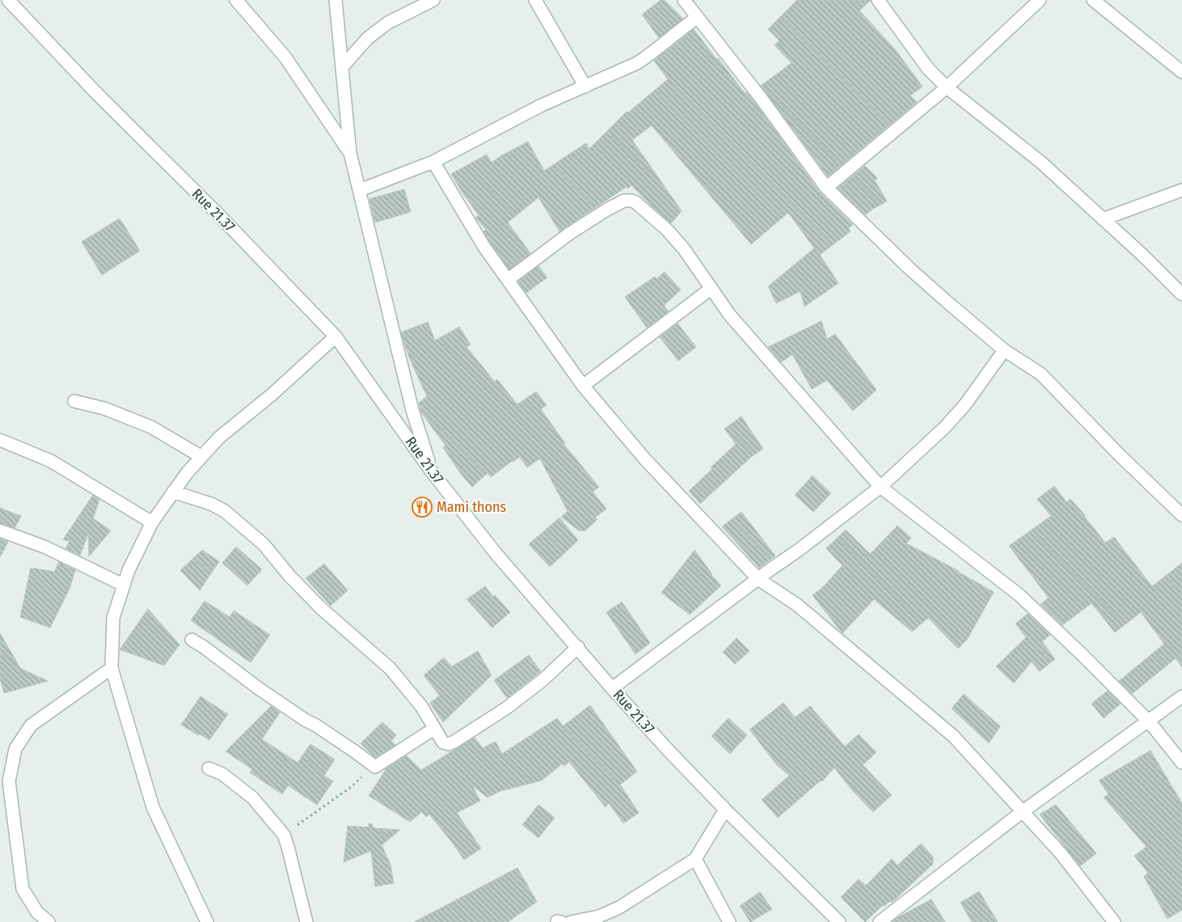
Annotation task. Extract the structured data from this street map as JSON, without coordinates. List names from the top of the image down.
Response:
{
  "streets": {
    "street": ["Rue 21.37"]
  },
  "places": {
    "restaurant": ["Mami thons"]
  }
}
